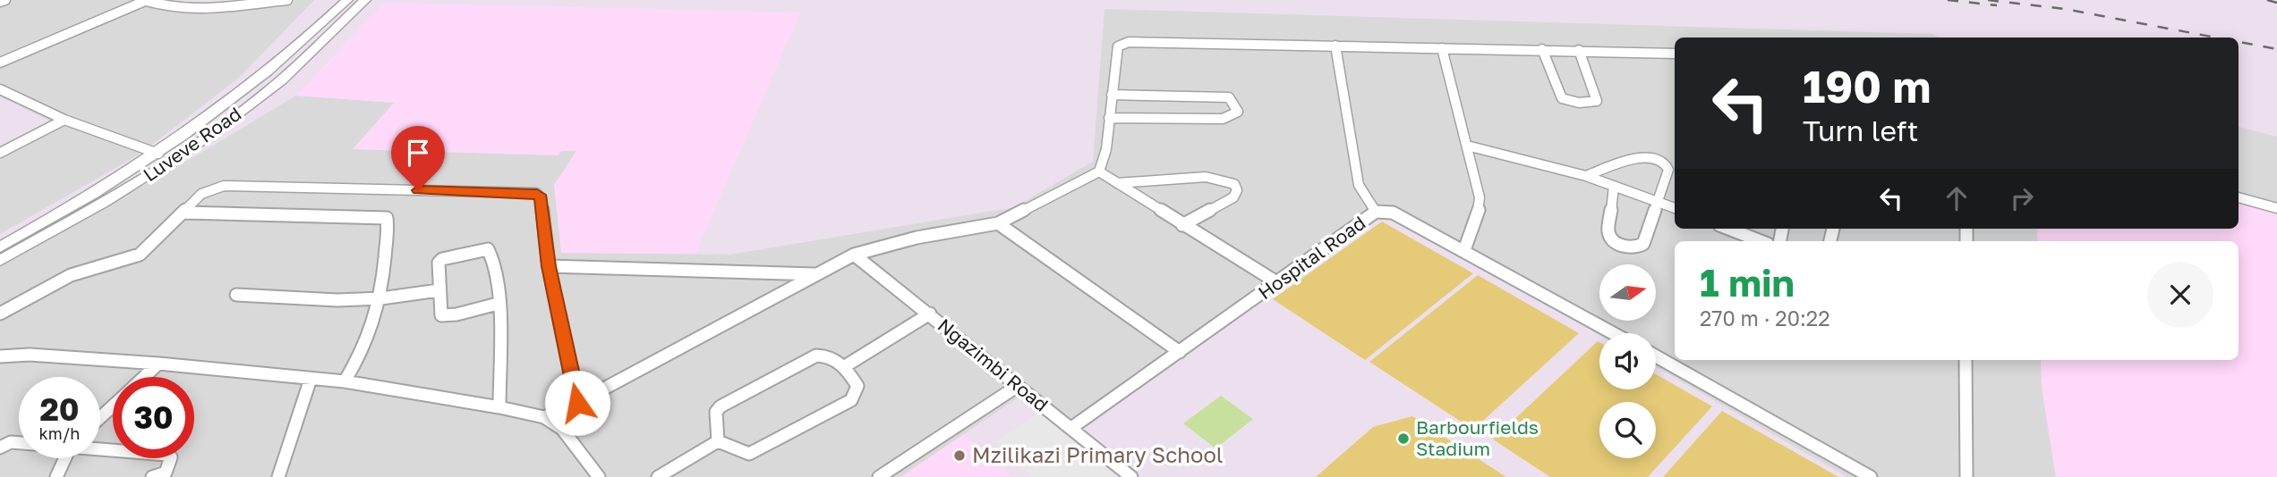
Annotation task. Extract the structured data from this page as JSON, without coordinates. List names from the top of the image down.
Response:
{
  "streets": {
    "street": ["Luveve Road", "Hospital Road", "Ngazimbi Road"]
  },
  "crossings": [
    ["Hospital Road", "Ngazimbi Road"]
  ],
  "places": ["Barbourfields Stadium", "Mzilikazi Primary School"],
  "north": "right",
  "page": {
    "turn": ["190 m", "Turn left"],
    "heading": ["1 min", "270 m · 20:22"],
    "speed": "20 km/h",
    "limit": "30"
  }
}
